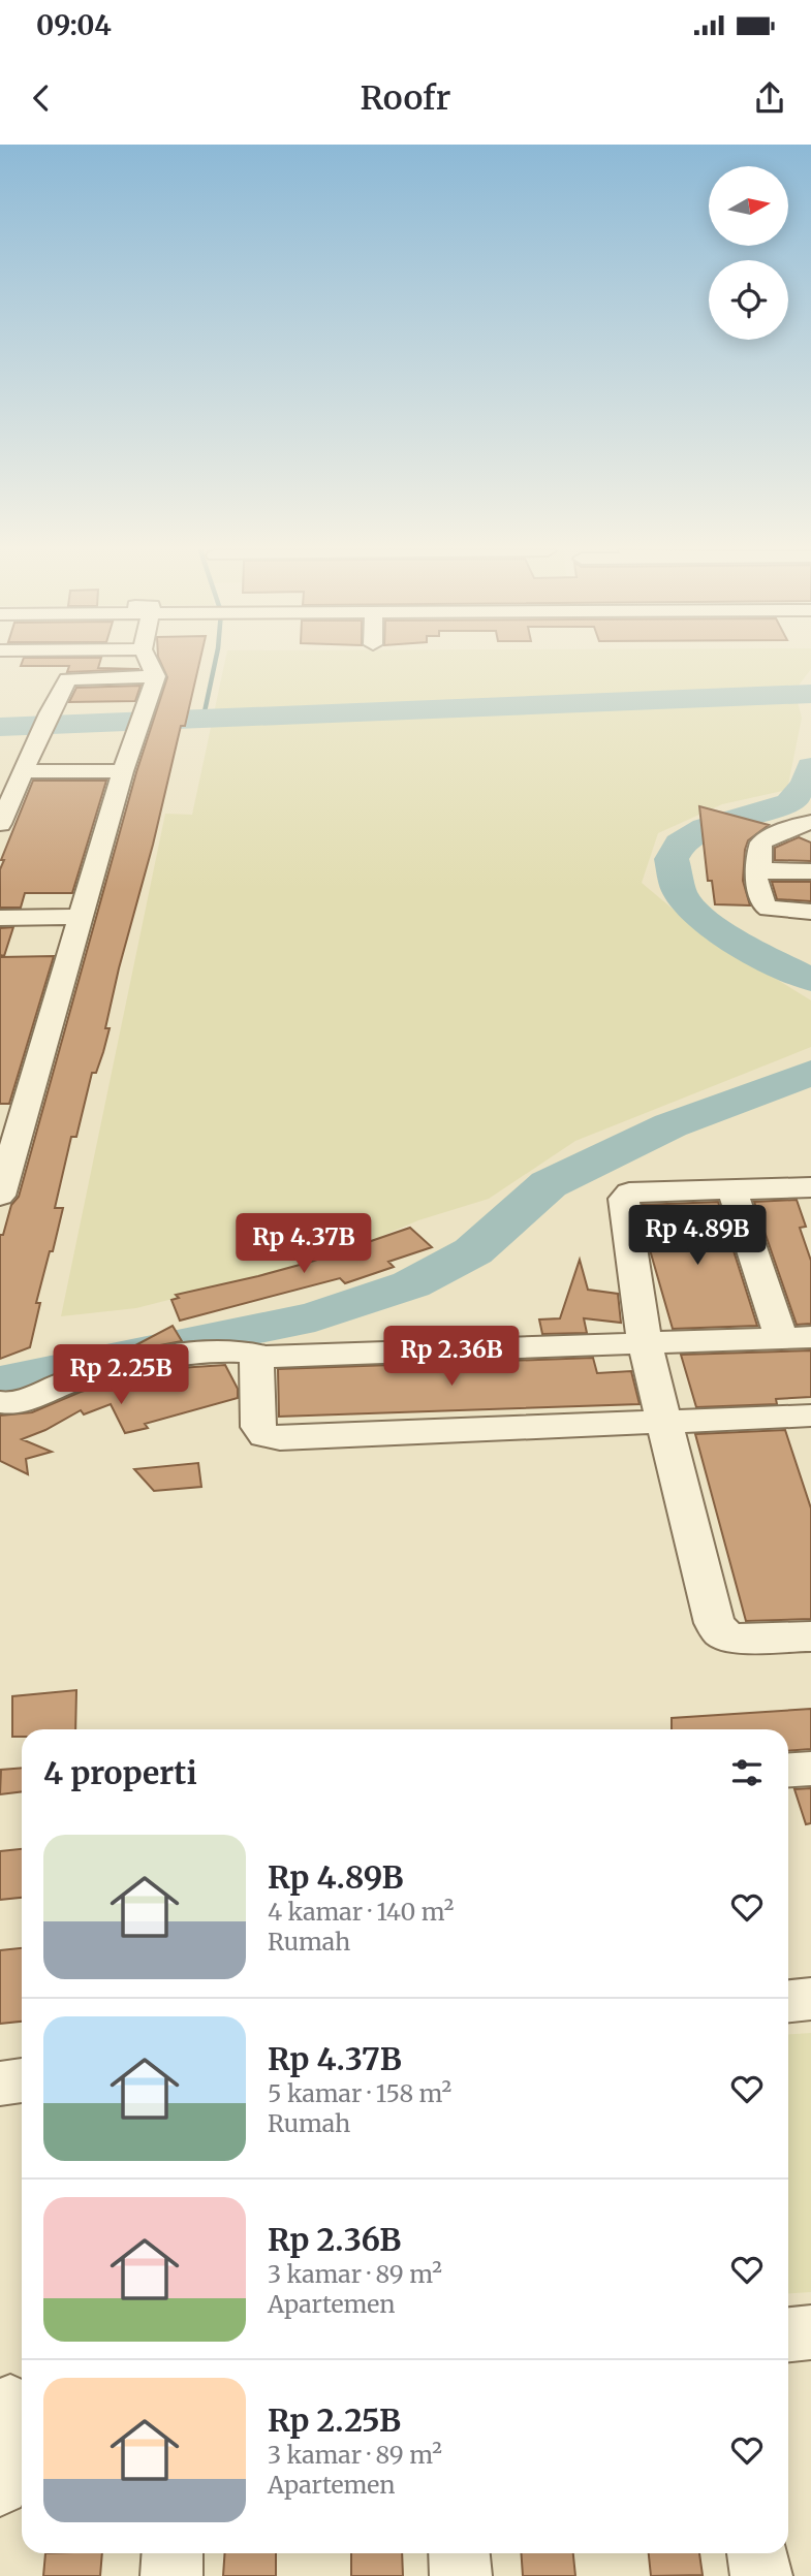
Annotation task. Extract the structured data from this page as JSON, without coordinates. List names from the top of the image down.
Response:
{
  "north": "right",
  "page": {
    "status": "09:04",
    "header": "Roofr",
    "price": [
      "Rp 4.89B",
      "Rp 4.37B",
      "Rp 2.36B",
      "Rp 2.25B"
    ],
    "heading": "4 properti",
    "list": [
      {
        "name": "Rp 4.89B",
        "note": "4 kamar · 140 m² · Rumah"
      },
      {
        "name": "Rp 4.37B",
        "note": "5 kamar · 158 m² · Rumah"
      },
      {
        "name": "Rp 2.36B",
        "note": "3 kamar · 89 m² · Apartemen"
      },
      {
        "name": "Rp 2.25B",
        "note": "3 kamar · 89 m² · Apartemen"
      }
    ]
  }
}
